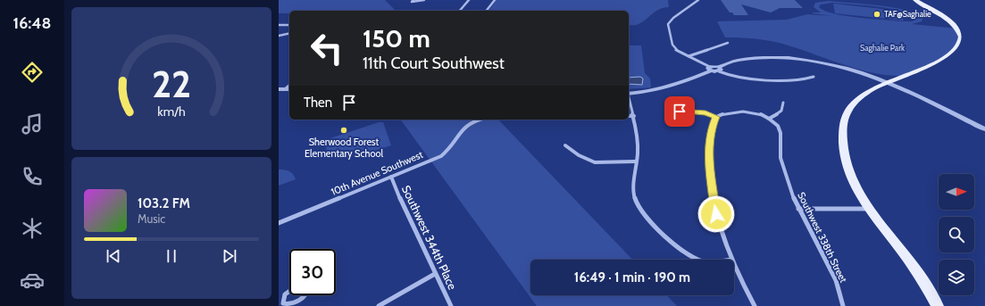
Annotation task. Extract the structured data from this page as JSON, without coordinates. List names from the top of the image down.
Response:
{
  "streets": {
    "street": ["10th Avenue Southwest", "Southwest 344th Place", "Southwest 338th Street"]
  },
  "crossings": [
    ["10th Avenue Southwest", "Southwest 344th Place"]
  ],
  "parks": ["Saghalie Park"],
  "places": ["TAF@Saghalie", "Sherwood Forest Elementary School"],
  "north": "right",
  "page": {
    "tabs": "16:48",
    "turn": ["150 m", "11th Court Southwest"],
    "then": "Then",
    "song": ["103.2 FM", "Music"],
    "limit": "30",
    "trip": "16:49 · 1 min · 190 m",
    "gauge": ["22", "km/h"]
  }
}
